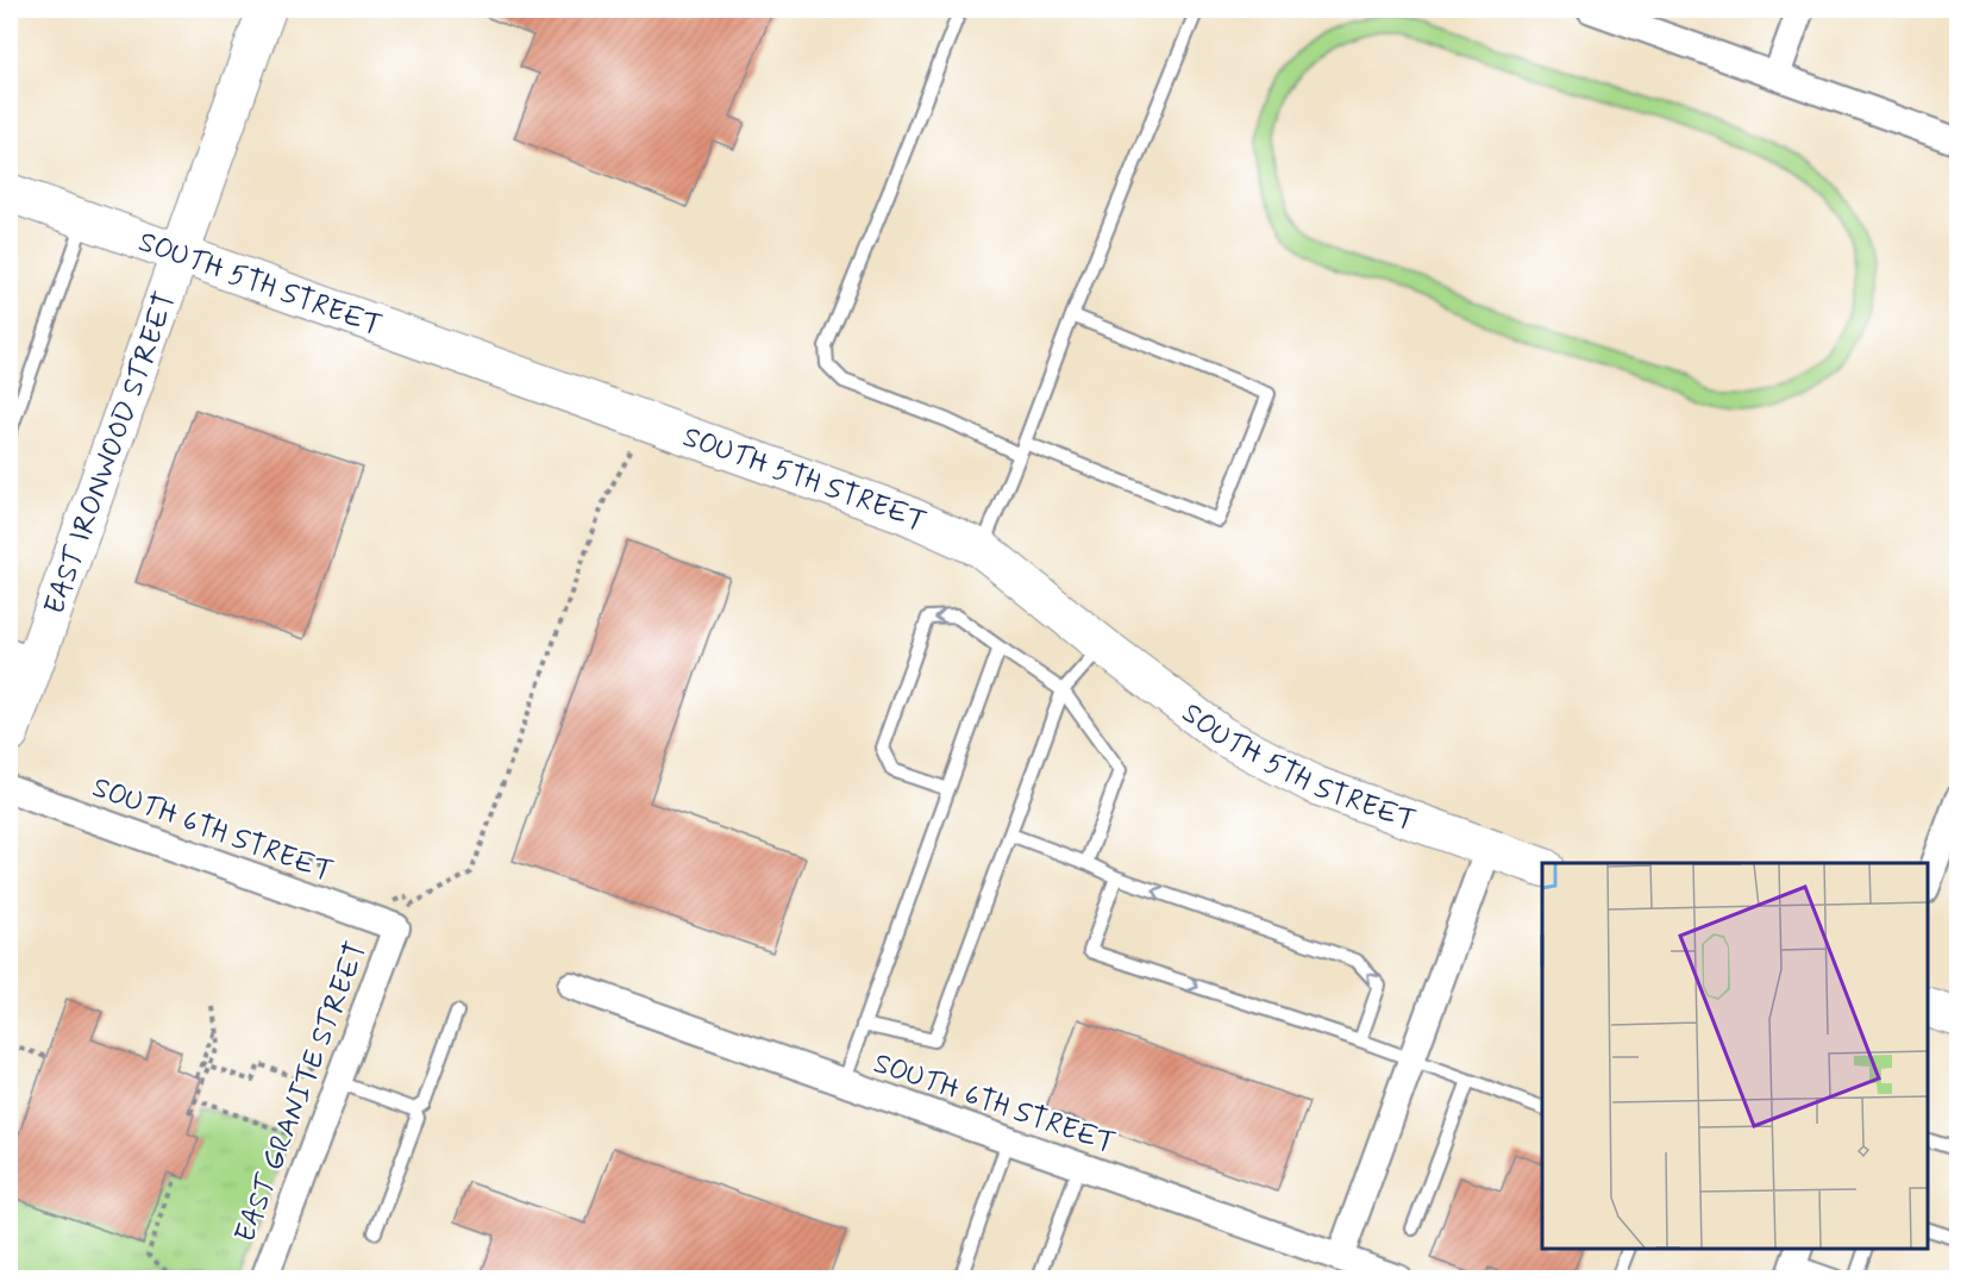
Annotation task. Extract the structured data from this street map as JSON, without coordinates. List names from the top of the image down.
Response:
{
  "streets": {
    "street": [
      "SOUTH 5TH STREET",
      "EAST IRONWOOD STREET",
      "SOUTH 6TH STREET",
      "EAST GRANITE STREET"
    ]
  },
  "crossings": [
    ["SOUTH 5TH STREET", "EAST IRONWOOD STREET"],
    ["SOUTH 6TH STREET", "EAST GRANITE STREET"]
  ]
}
